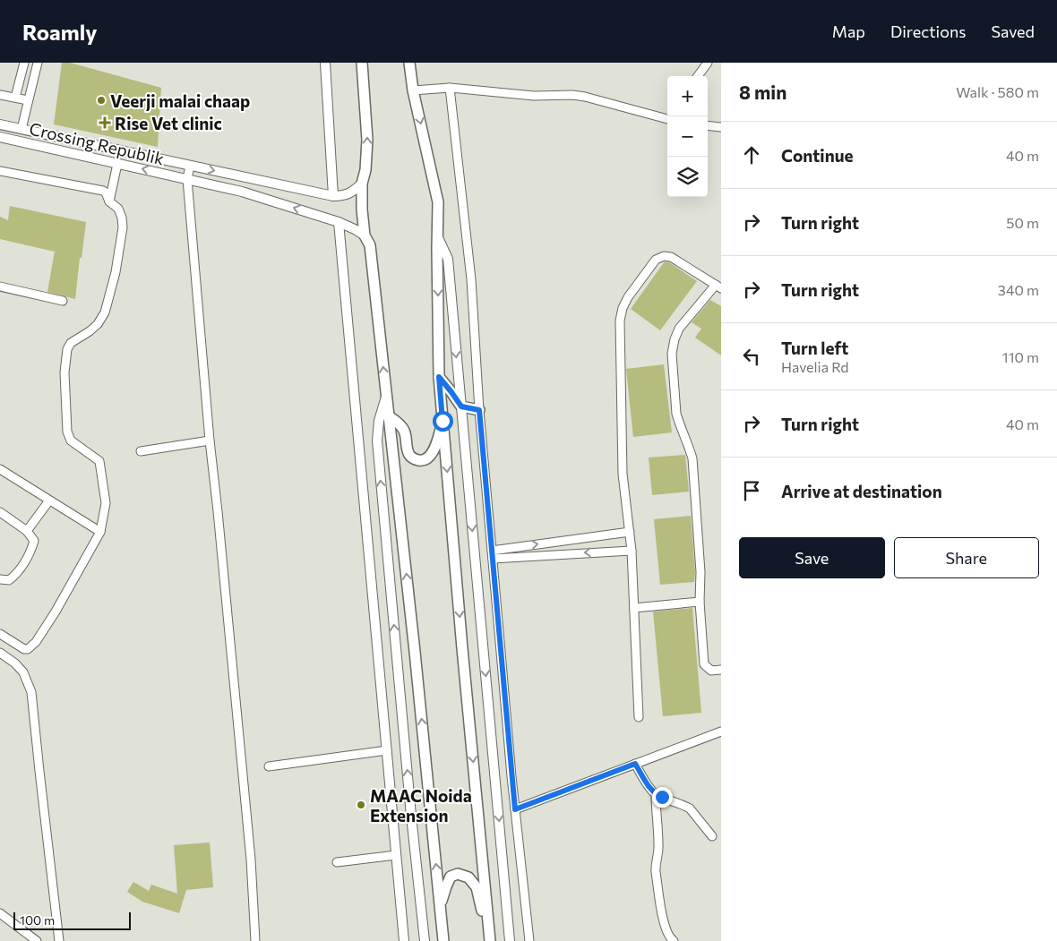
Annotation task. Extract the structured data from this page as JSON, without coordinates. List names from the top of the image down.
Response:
{
  "streets": {
    "street": ["Crossing Republik"]
  },
  "places": {
    "other": ["Veerji malai chaap", "MAAC Noida Extension"],
    "health": ["Rise Vet clinic"]
  },
  "scale_bar": "100 m",
  "page": {
    "header": "Roamly",
    "nav": ["Map", "Directions", "Saved"],
    "heading": ["8 min", "Walk · 580 m"],
    "map_buttons": ["+", "−"],
    "list": [
      ["Continue", "40 m"],
      ["Turn right", "50 m"],
      ["Turn right", "340 m"],
      ["Turn left", "Havelia Rd", "110 m"],
      ["Turn right", "40 m"],
      "Arrive at destination"
    ],
    "buttons": ["Save", "Share"],
    "scale": "100 m"
  }
}
